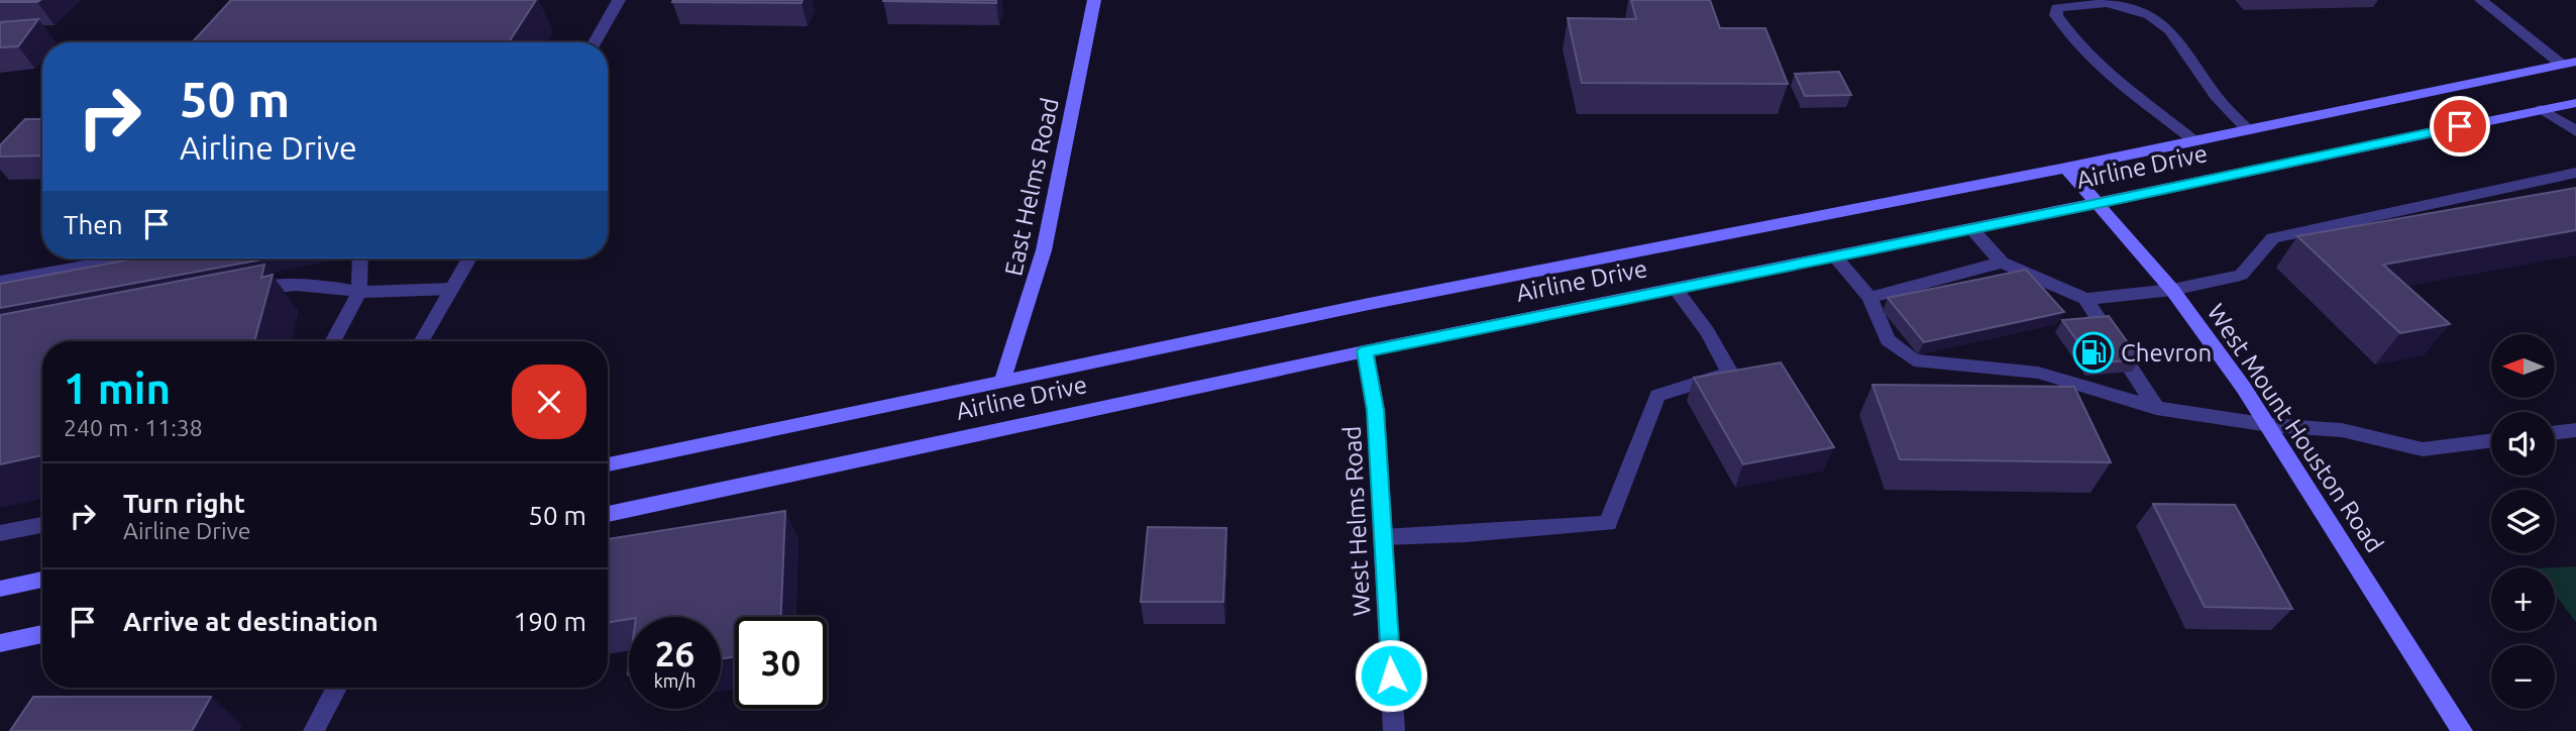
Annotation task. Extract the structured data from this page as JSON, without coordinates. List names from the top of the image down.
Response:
{
  "streets": {
    "main road": ["Airline Drive", "East Helms Road", "West Mount Houston Road"],
    "street": ["West Helms Road"]
  },
  "crossings": [
    ["Airline Drive", "East Helms Road"],
    ["Airline Drive", "West Mount Houston Road"],
    ["Airline Drive", "West Helms Road"]
  ],
  "places": {
    "fuel station": ["Chevron"]
  },
  "north": "left",
  "page": {
    "turn": ["50 m", "Airline Drive"],
    "then": "Then",
    "map_buttons": ["+", "−"],
    "heading": ["1 min", "240 m · 11:38"],
    "list": [
      {
        "name": "Turn right",
        "note": "Airline Drive",
        "value": "50 m"
      },
      {
        "name": "Arrive at destination",
        "value": "190 m"
      }
    ],
    "speed": "26 km/h",
    "limit": "30"
  }
}
